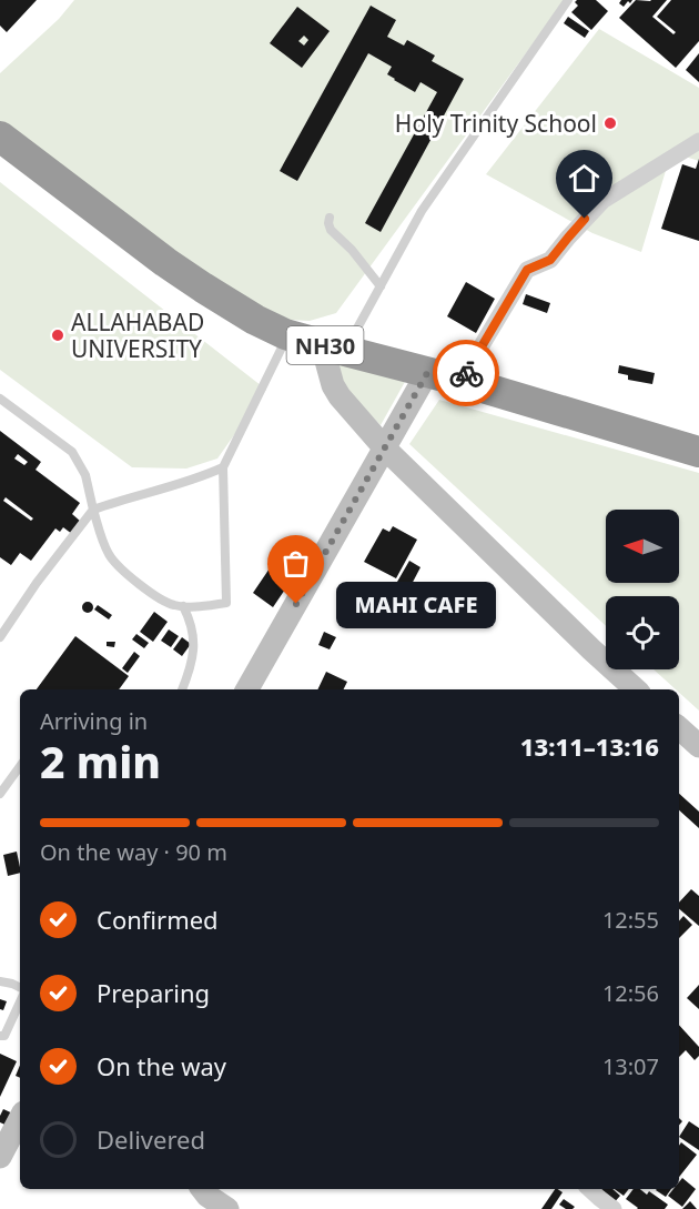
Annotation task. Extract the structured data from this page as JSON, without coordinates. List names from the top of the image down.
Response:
{
  "streets": {
    "highway": ["NH30"]
  },
  "places": ["Holy Trinity School", "ALLAHABAD UNIVERSITY", "MAHI CAFE"],
  "north": "left",
  "page": {
    "bubble": "MAHI CAFE",
    "heading": ["2 min", "Arriving in", "13:11–13:16"],
    "bar": "On the way · 90 m",
    "list": [
      ["Confirmed", "12:55"],
      ["Preparing", "12:56"],
      ["On the way", "13:07"],
      "Delivered"
    ]
  }
}
